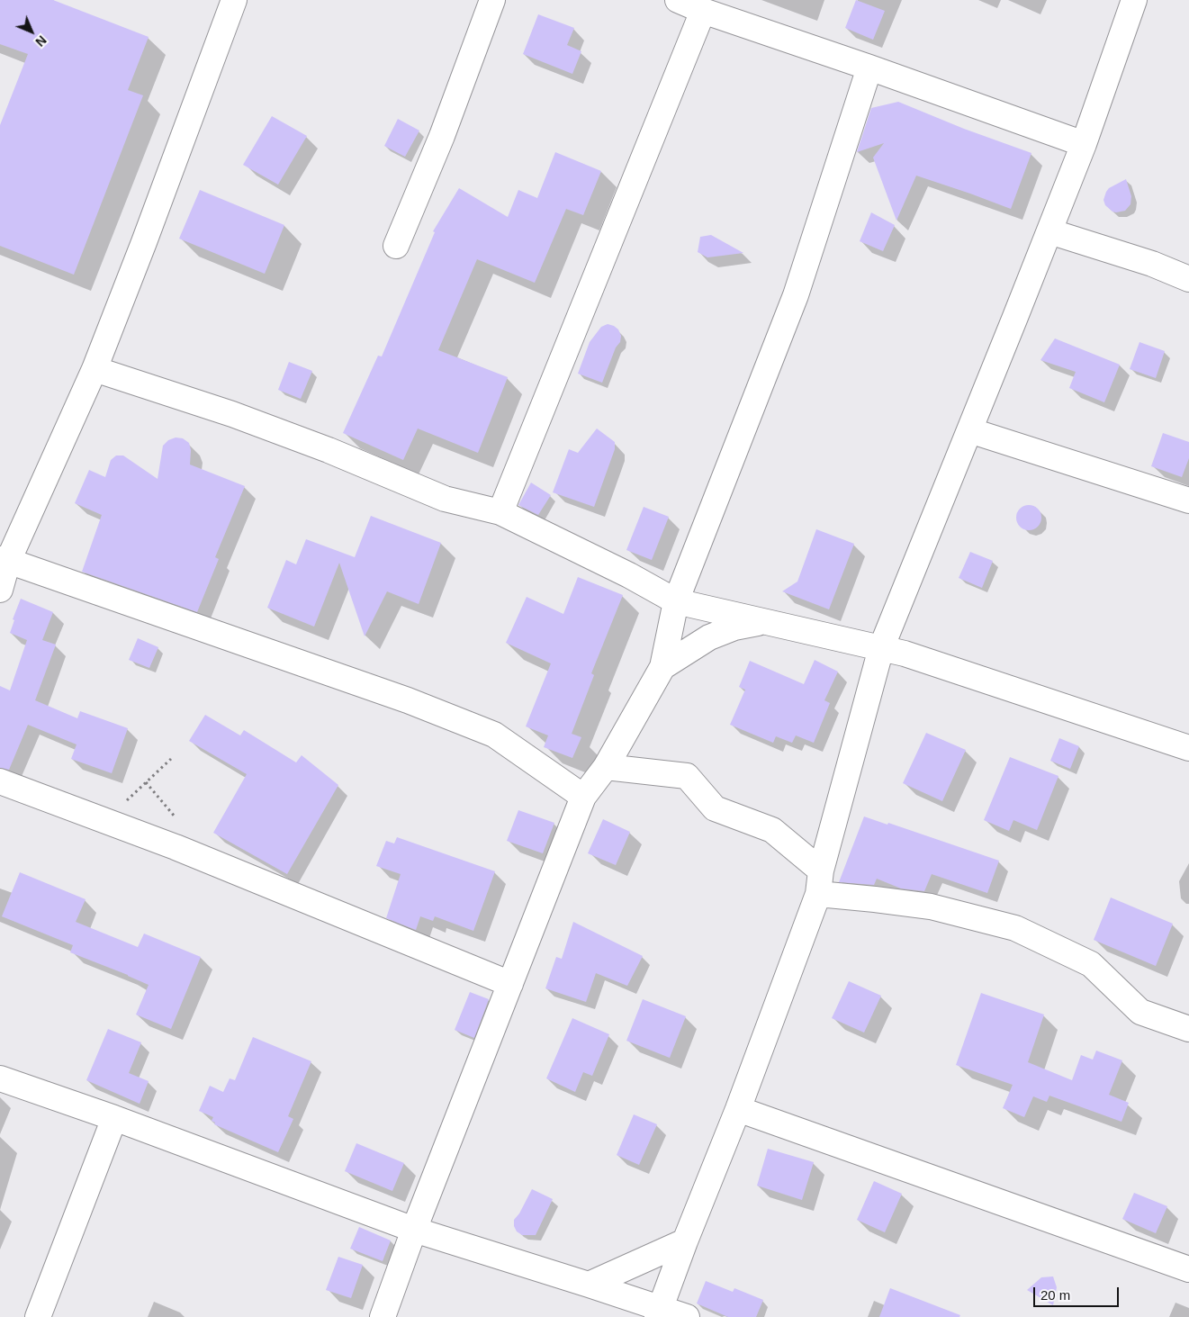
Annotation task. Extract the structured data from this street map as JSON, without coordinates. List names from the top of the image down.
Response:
{
  "scale_bar": "20 m",
  "north": "bottom right"
}
